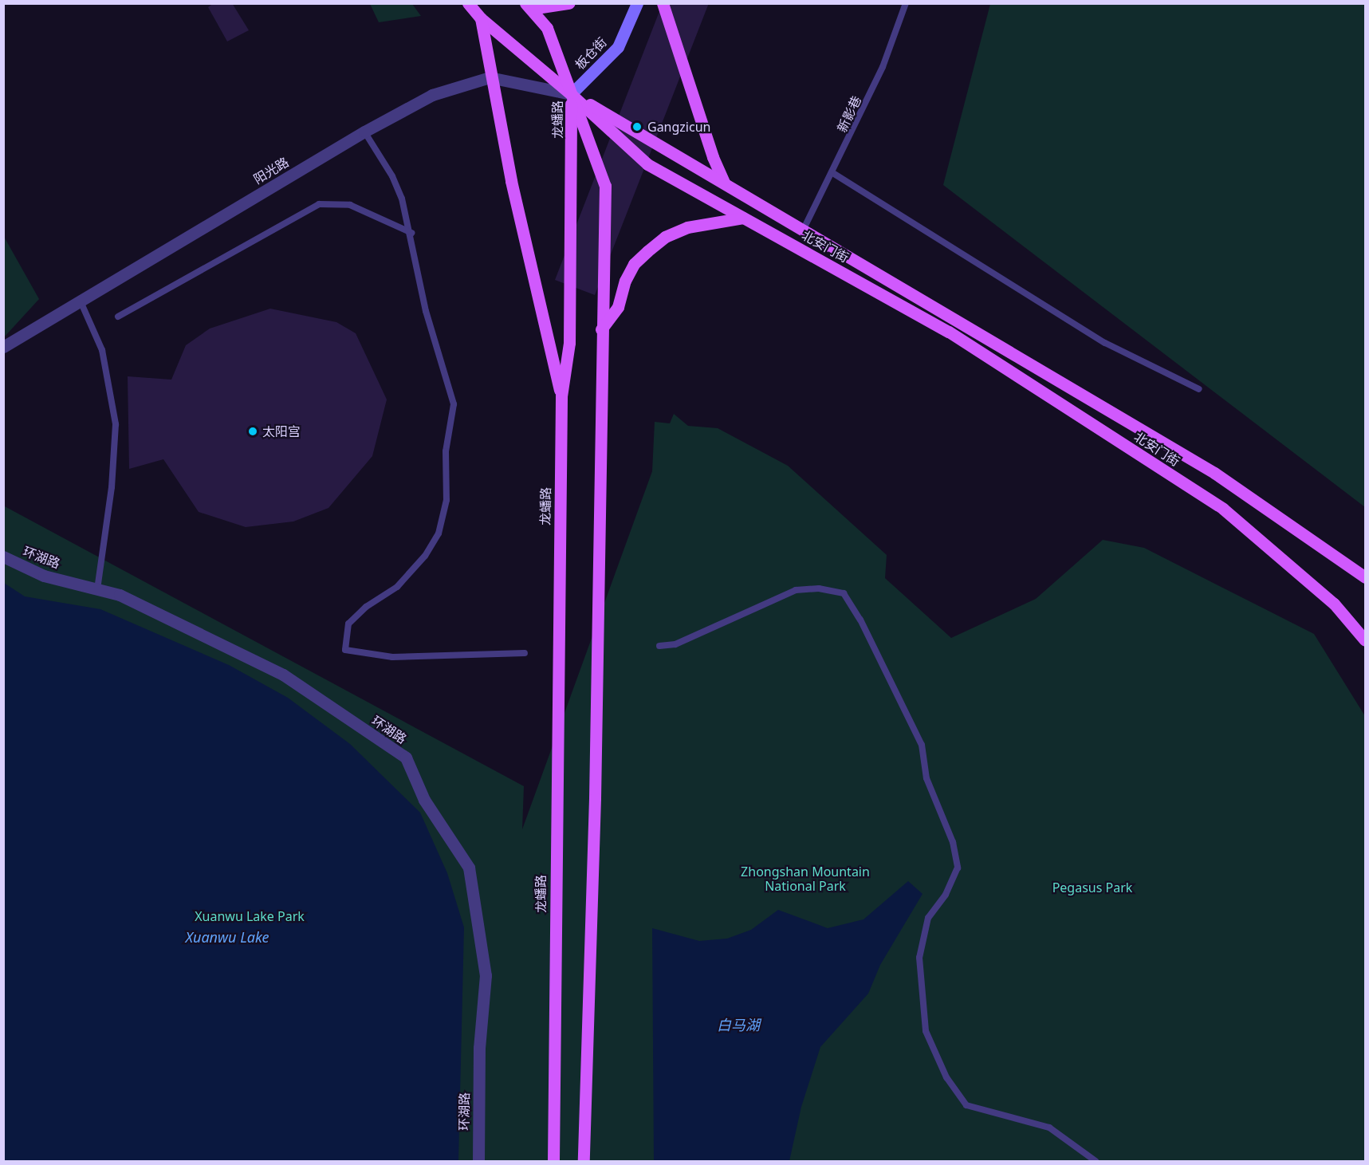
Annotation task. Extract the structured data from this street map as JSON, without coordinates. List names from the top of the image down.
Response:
{
  "streets": {
    "main road": ["板仓街", "龙蟠路", "北安门街"],
    "street": ["阳光路", "环湖路"],
    "lane": ["新影巷"]
  },
  "crossings": [
    ["板仓街", "龙蟠路"],
    ["板仓街", "阳光路"],
    ["板仓街", "北安门街"],
    ["龙蟠路", "阳光路"],
    ["龙蟠路", "北安门街"],
    ["阳光路", "北安门街"]
  ],
  "water": ["Xuanwu Lake", "白马湖"],
  "parks": ["Zhongshan Mountain National Park", "Pegasus Park", "Xuanwu Lake Park"],
  "places": ["Gangzicun", "太阳宫"]
}
